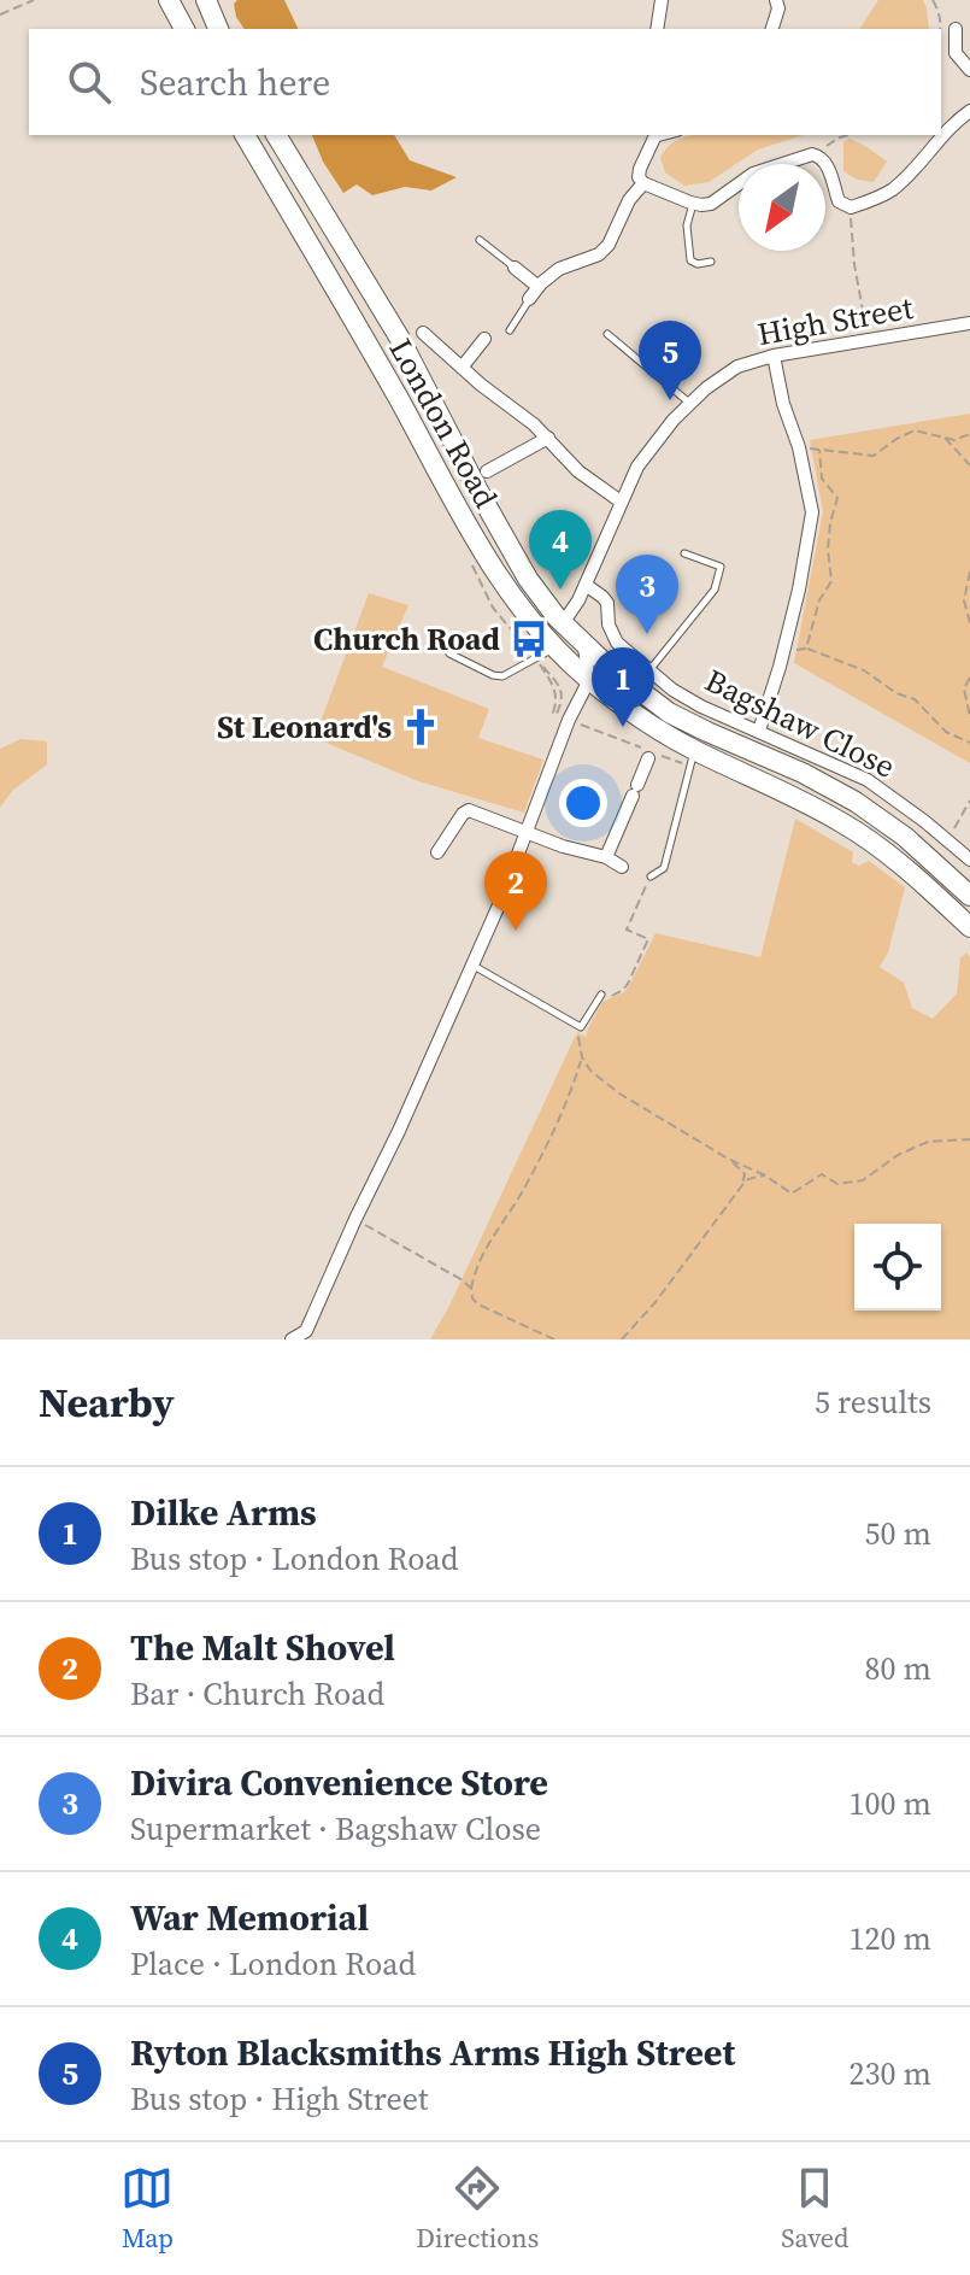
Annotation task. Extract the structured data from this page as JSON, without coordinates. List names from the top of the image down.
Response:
{
  "streets": {
    "highway": ["London Road"],
    "street": ["High Street", "Bagshaw Close"]
  },
  "crossings": [
    ["High Street", "London Road"],
    ["High Street", "Bagshaw Close"]
  ],
  "places": {
    "bus stop": ["Church Road"],
    "church": ["St Leonard's"]
  },
  "north": "bottom left",
  "page": {
    "search": "Search here",
    "pins": [
      "5",
      "4",
      "3",
      "1",
      "2"
    ],
    "heading": ["Nearby", "5 results"],
    "list": [
      {
        "mark": "1",
        "name": "Dilke Arms",
        "note": "Bus stop · London Road",
        "value": "50 m"
      },
      {
        "mark": "2",
        "name": "The Malt Shovel",
        "note": "Bar · Church Road",
        "value": "80 m"
      },
      {
        "mark": "3",
        "name": "Divira Convenience Store",
        "note": "Supermarket · Bagshaw Close",
        "value": "100 m"
      },
      {
        "mark": "4",
        "name": "War Memorial",
        "note": "Place · London Road",
        "value": "120 m"
      },
      {
        "mark": "5",
        "name": "Ryton Blacksmiths Arms High Street",
        "note": "Bus stop · High Street",
        "value": "230 m"
      }
    ],
    "nav": ["Map", "Directions", "Saved"]
  }
}
